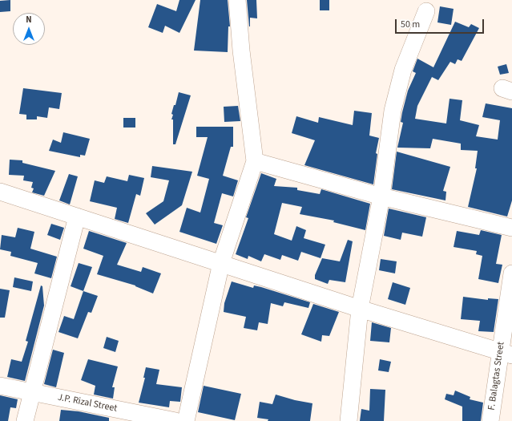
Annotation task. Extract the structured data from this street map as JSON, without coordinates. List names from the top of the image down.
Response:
{
  "streets": {
    "street": ["F. Balagtas Street", "J.P. Rizal Street"]
  },
  "scale_bar": "50 m",
  "north": "top"
}
